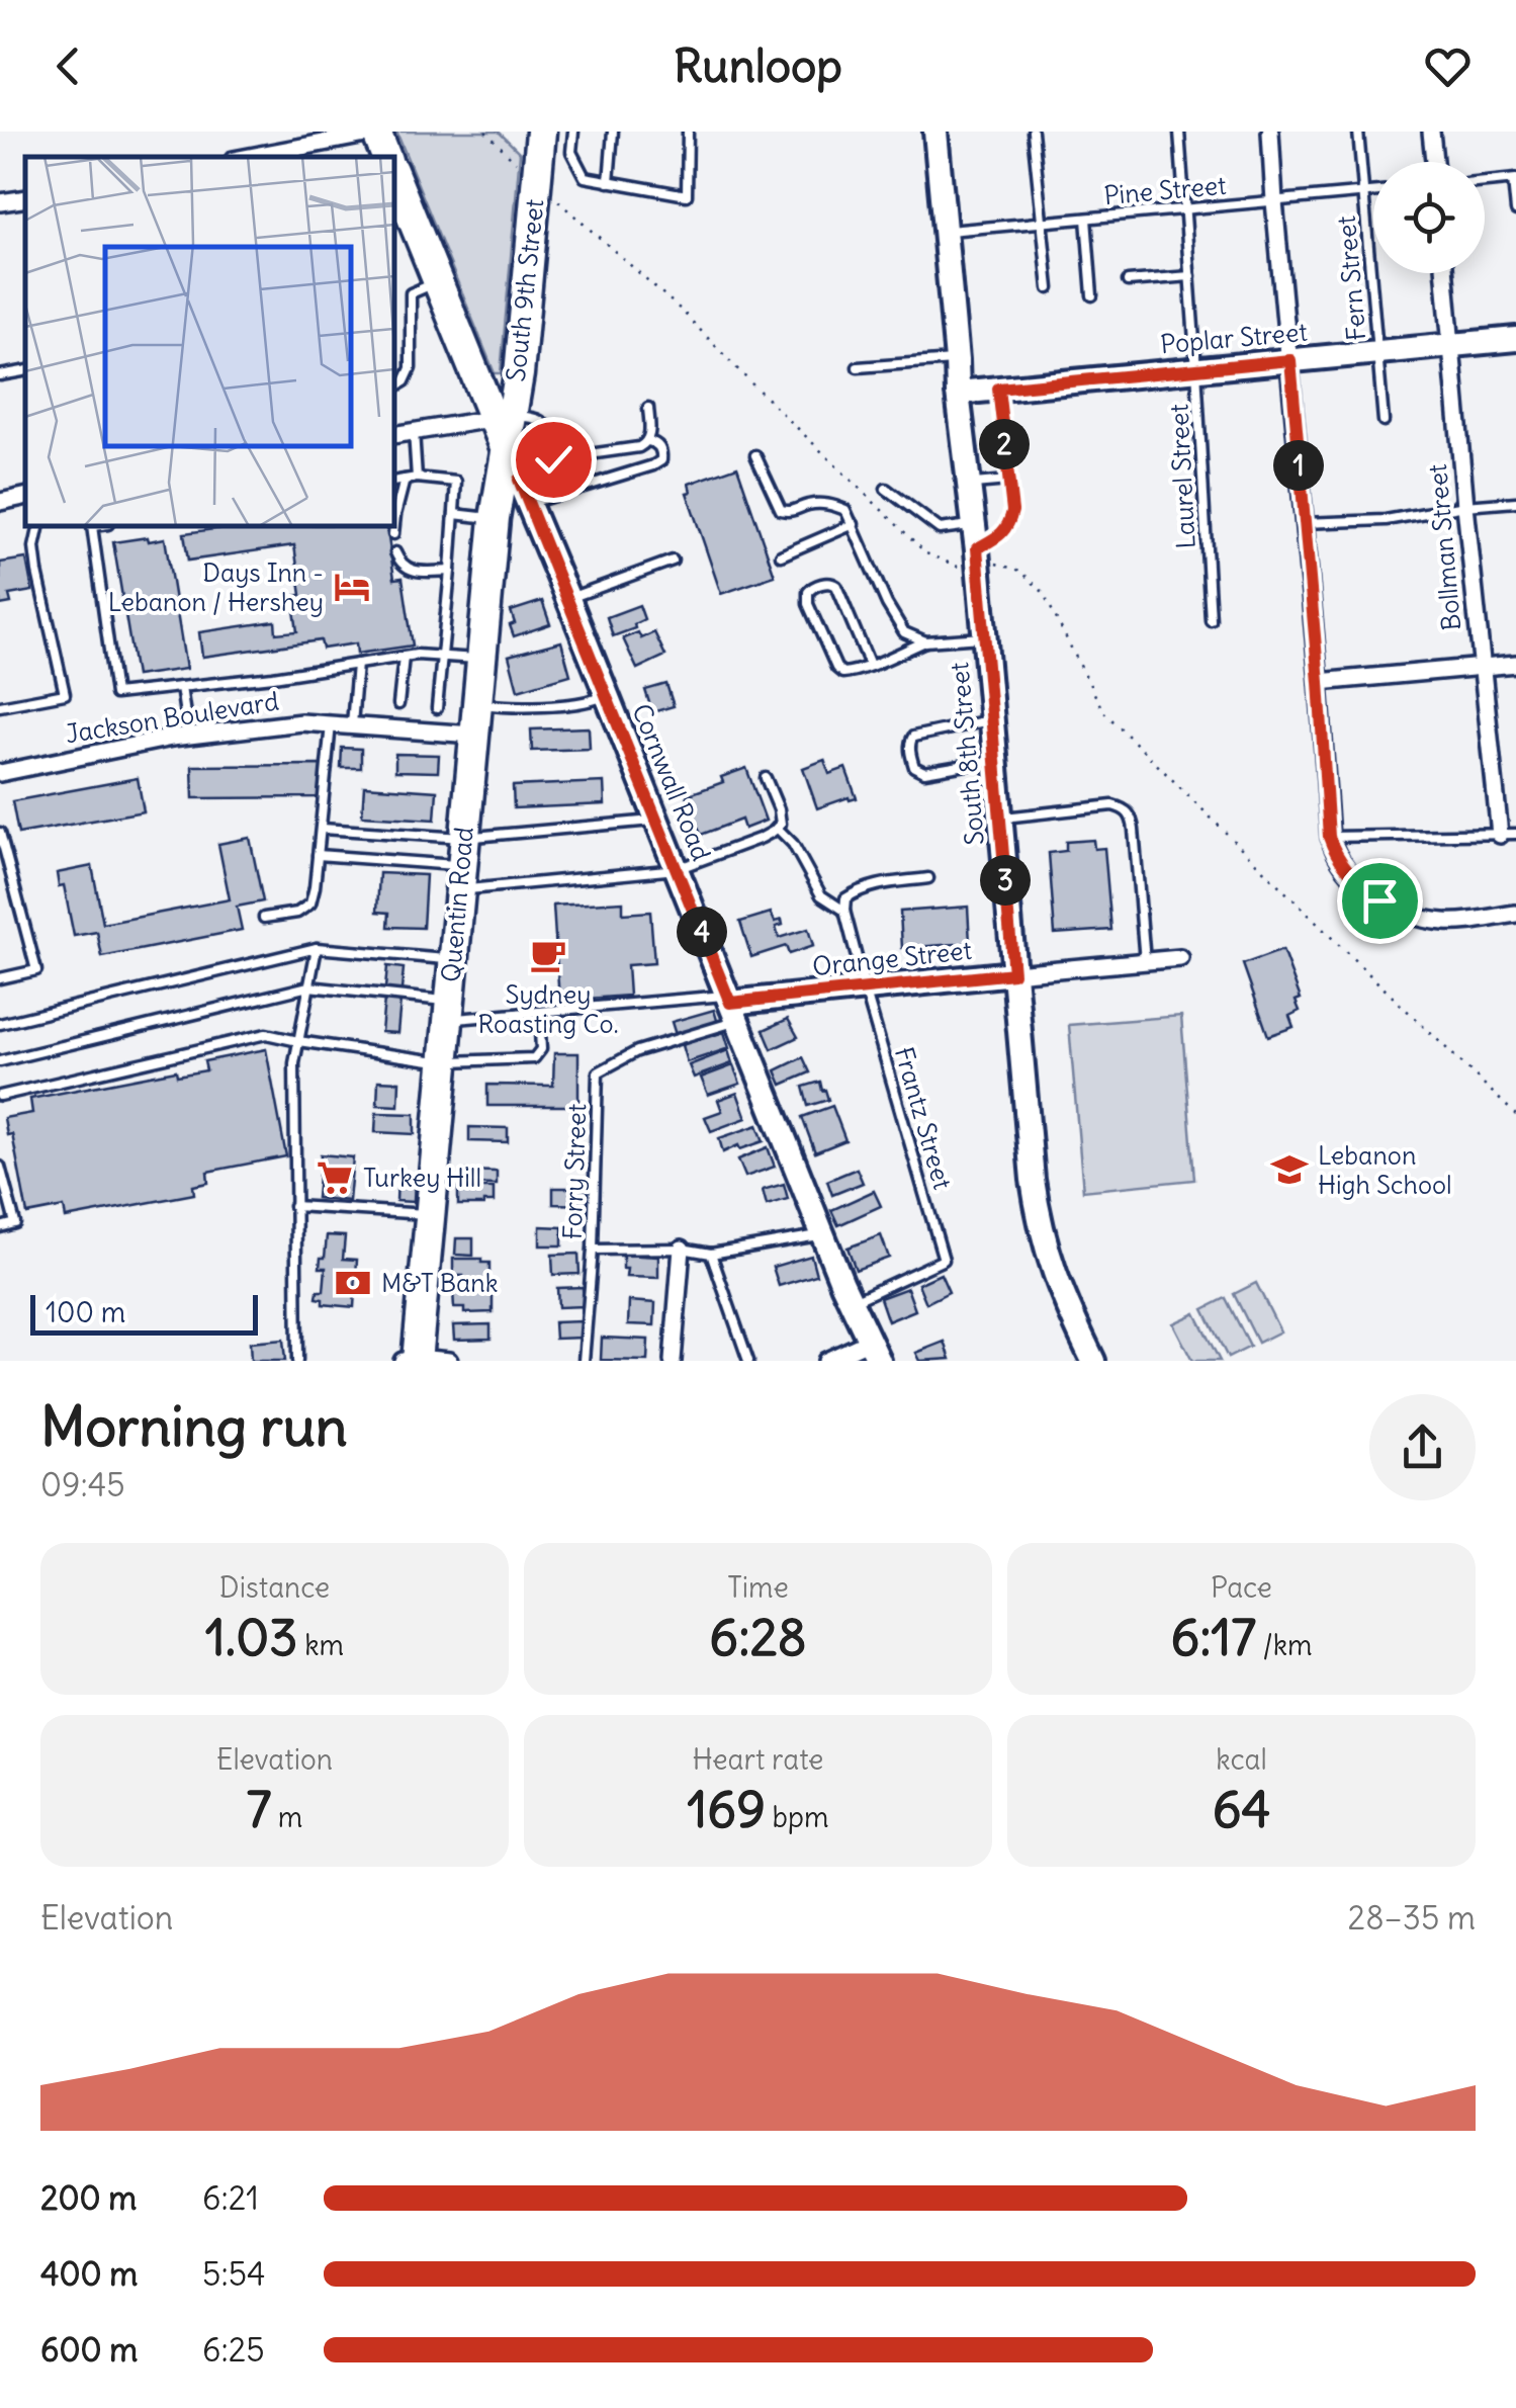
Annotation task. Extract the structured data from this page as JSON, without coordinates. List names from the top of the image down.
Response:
{
  "streets": {
    "highway": ["South 9th Street", "Quentin Road"],
    "street": [
      "Poplar Street",
      "Bollman Street",
      "Jackson Boulevard",
      "South 8th Street",
      "Cornwall Road",
      "Orange Street"
    ],
    "lane": [
      "Pine Street",
      "Fern Street",
      "Laurel Street",
      "Frantz Street",
      "Forry Street"
    ]
  },
  "crossings": [
    ["Pine Street", "Fern Street"],
    ["Pine Street", "Laurel Street"],
    ["Pine Street", "South 8th Street"],
    ["Fern Street", "Poplar Street"],
    ["South 9th Street", "Quentin Road"],
    ["Poplar Street", "Laurel Street"],
    ["Poplar Street", "Bollman Street"],
    ["Poplar Street", "South 8th Street"],
    ["Jackson Boulevard", "Quentin Road"],
    ["South 8th Street", "Orange Street"],
    ["Cornwall Road", "Quentin Road"],
    ["Cornwall Road", "Orange Street"],
    ["Cornwall Road", "Frantz Street"],
    ["Cornwall Road", "Forry Street"],
    ["Orange Street", "Frantz Street"],
    ["Orange Street", "Forry Street"]
  ],
  "places": {
    "hotel": ["Days Inn - Lebanon / Hershey"],
    "cafe": ["Sydney Roasting Co."],
    "school or university": ["Lebanon High School"],
    "supermarket": ["Turkey Hill"],
    "bank": ["M&T Bank"]
  },
  "scale_bar": "100 m",
  "page": {
    "header": "Runloop",
    "pins": [
      "2",
      "1",
      "3",
      "4"
    ],
    "scale": "100 m",
    "heading": ["Morning run", "09:45"],
    "stats": [
      ["Distance", "1.03 km"],
      ["Time", "6:28"],
      ["Pace", "6:17 /km"],
      ["Elevation", "7 m"],
      ["Heart rate", "169 bpm"],
      ["kcal", "64"]
    ],
    "chart": ["Elevation", "28–35 m"],
    "list": [
      {
        "name": "200 m",
        "note": "6:21"
      },
      {
        "name": "400 m",
        "note": "5:54"
      },
      {
        "name": "600 m",
        "note": "6:25"
      }
    ]
  }
}
